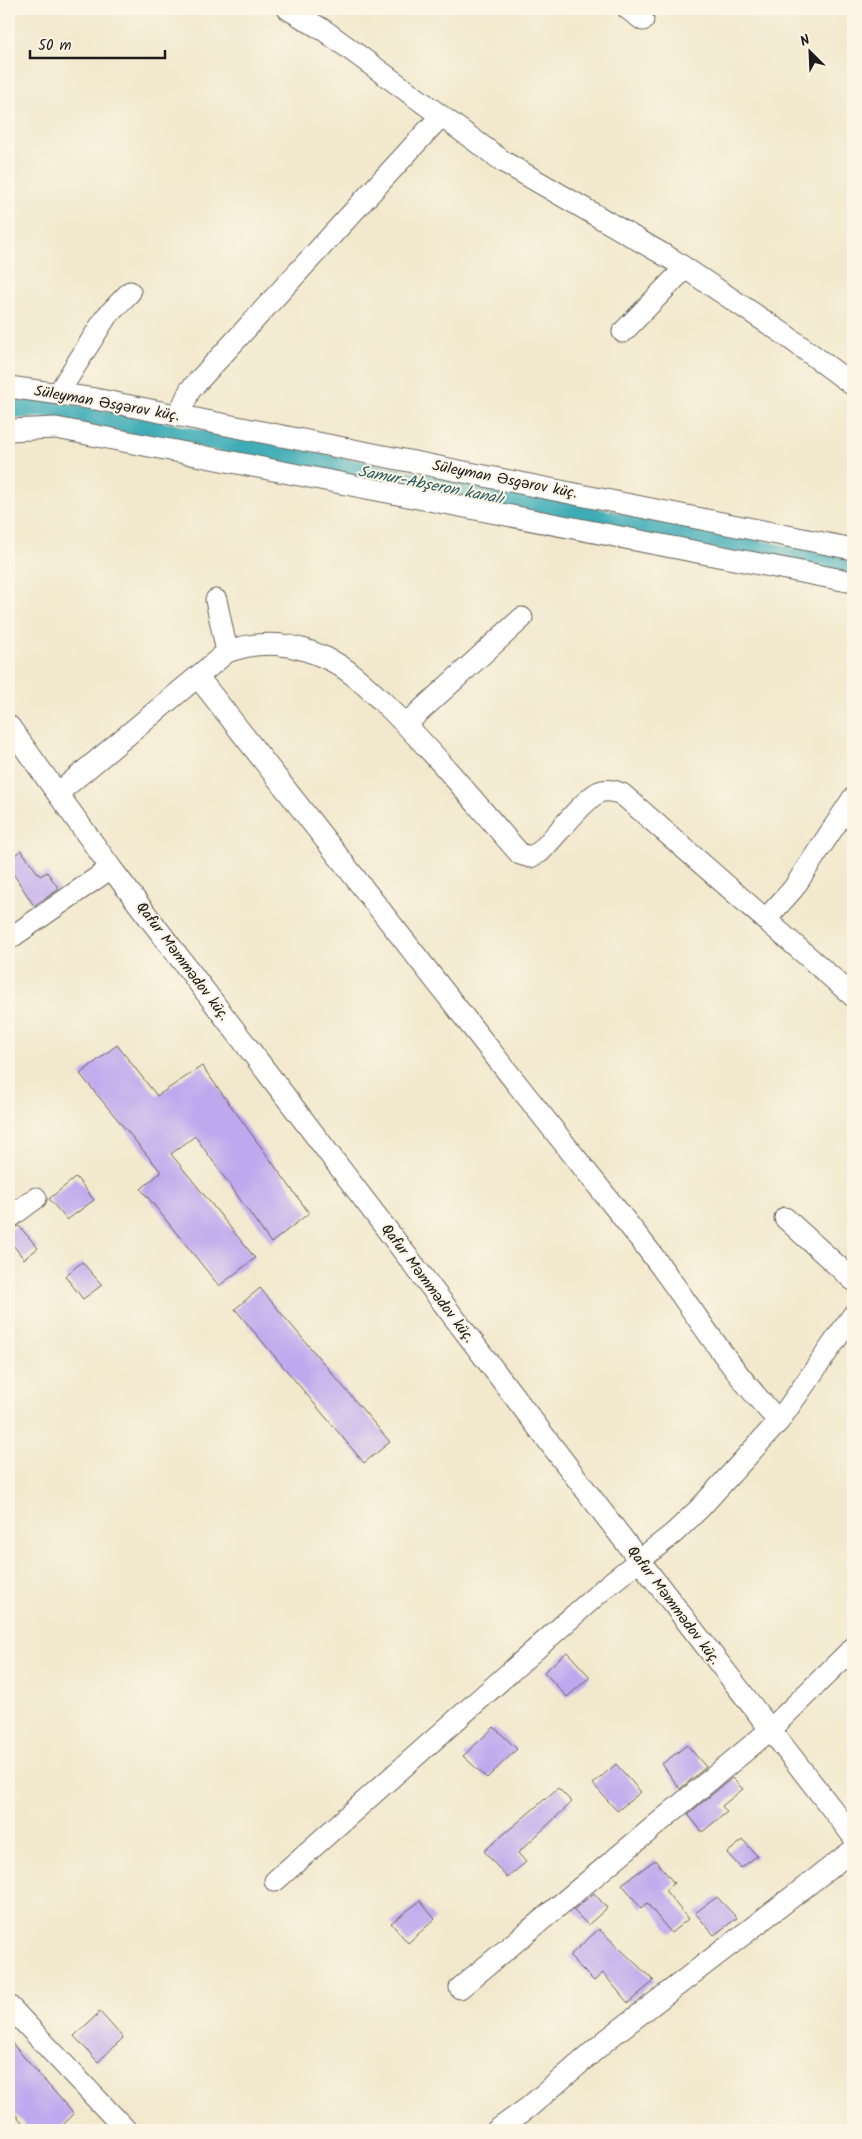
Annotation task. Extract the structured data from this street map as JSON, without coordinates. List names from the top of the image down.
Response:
{
  "streets": {
    "street": ["Süleyman Əsgərov küç.", "Qafur Məmmədov küç."]
  },
  "water": ["Samur-Abşeron kanalı"],
  "scale_bar": "50 m",
  "north": "top left"
}
